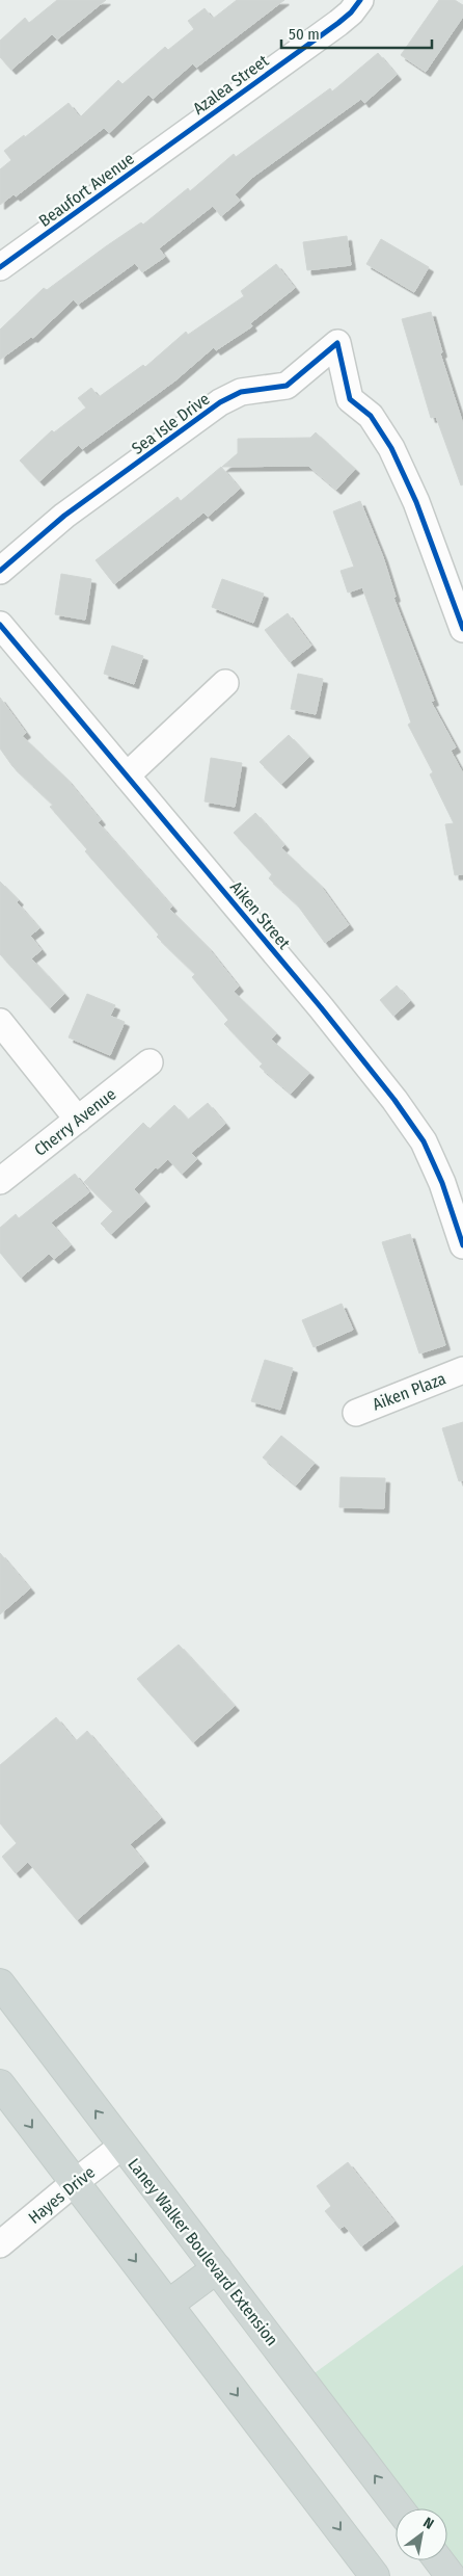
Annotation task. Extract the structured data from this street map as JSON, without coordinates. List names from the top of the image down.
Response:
{
  "streets": {
    "main road": ["Laney Walker Boulevard Extension"],
    "street": [
      "Azalea Street",
      "Beaufort Avenue",
      "Sea Isle Drive",
      "Aiken Street",
      "Cherry Avenue",
      "Aiken Plaza",
      "Hayes Drive"
    ]
  },
  "crossings": [
    ["Azalea Street", "Beaufort Avenue"],
    ["Hayes Drive", "Laney Walker Boulevard Extension"]
  ],
  "scale_bar": "50 m",
  "north": "top right"
}
